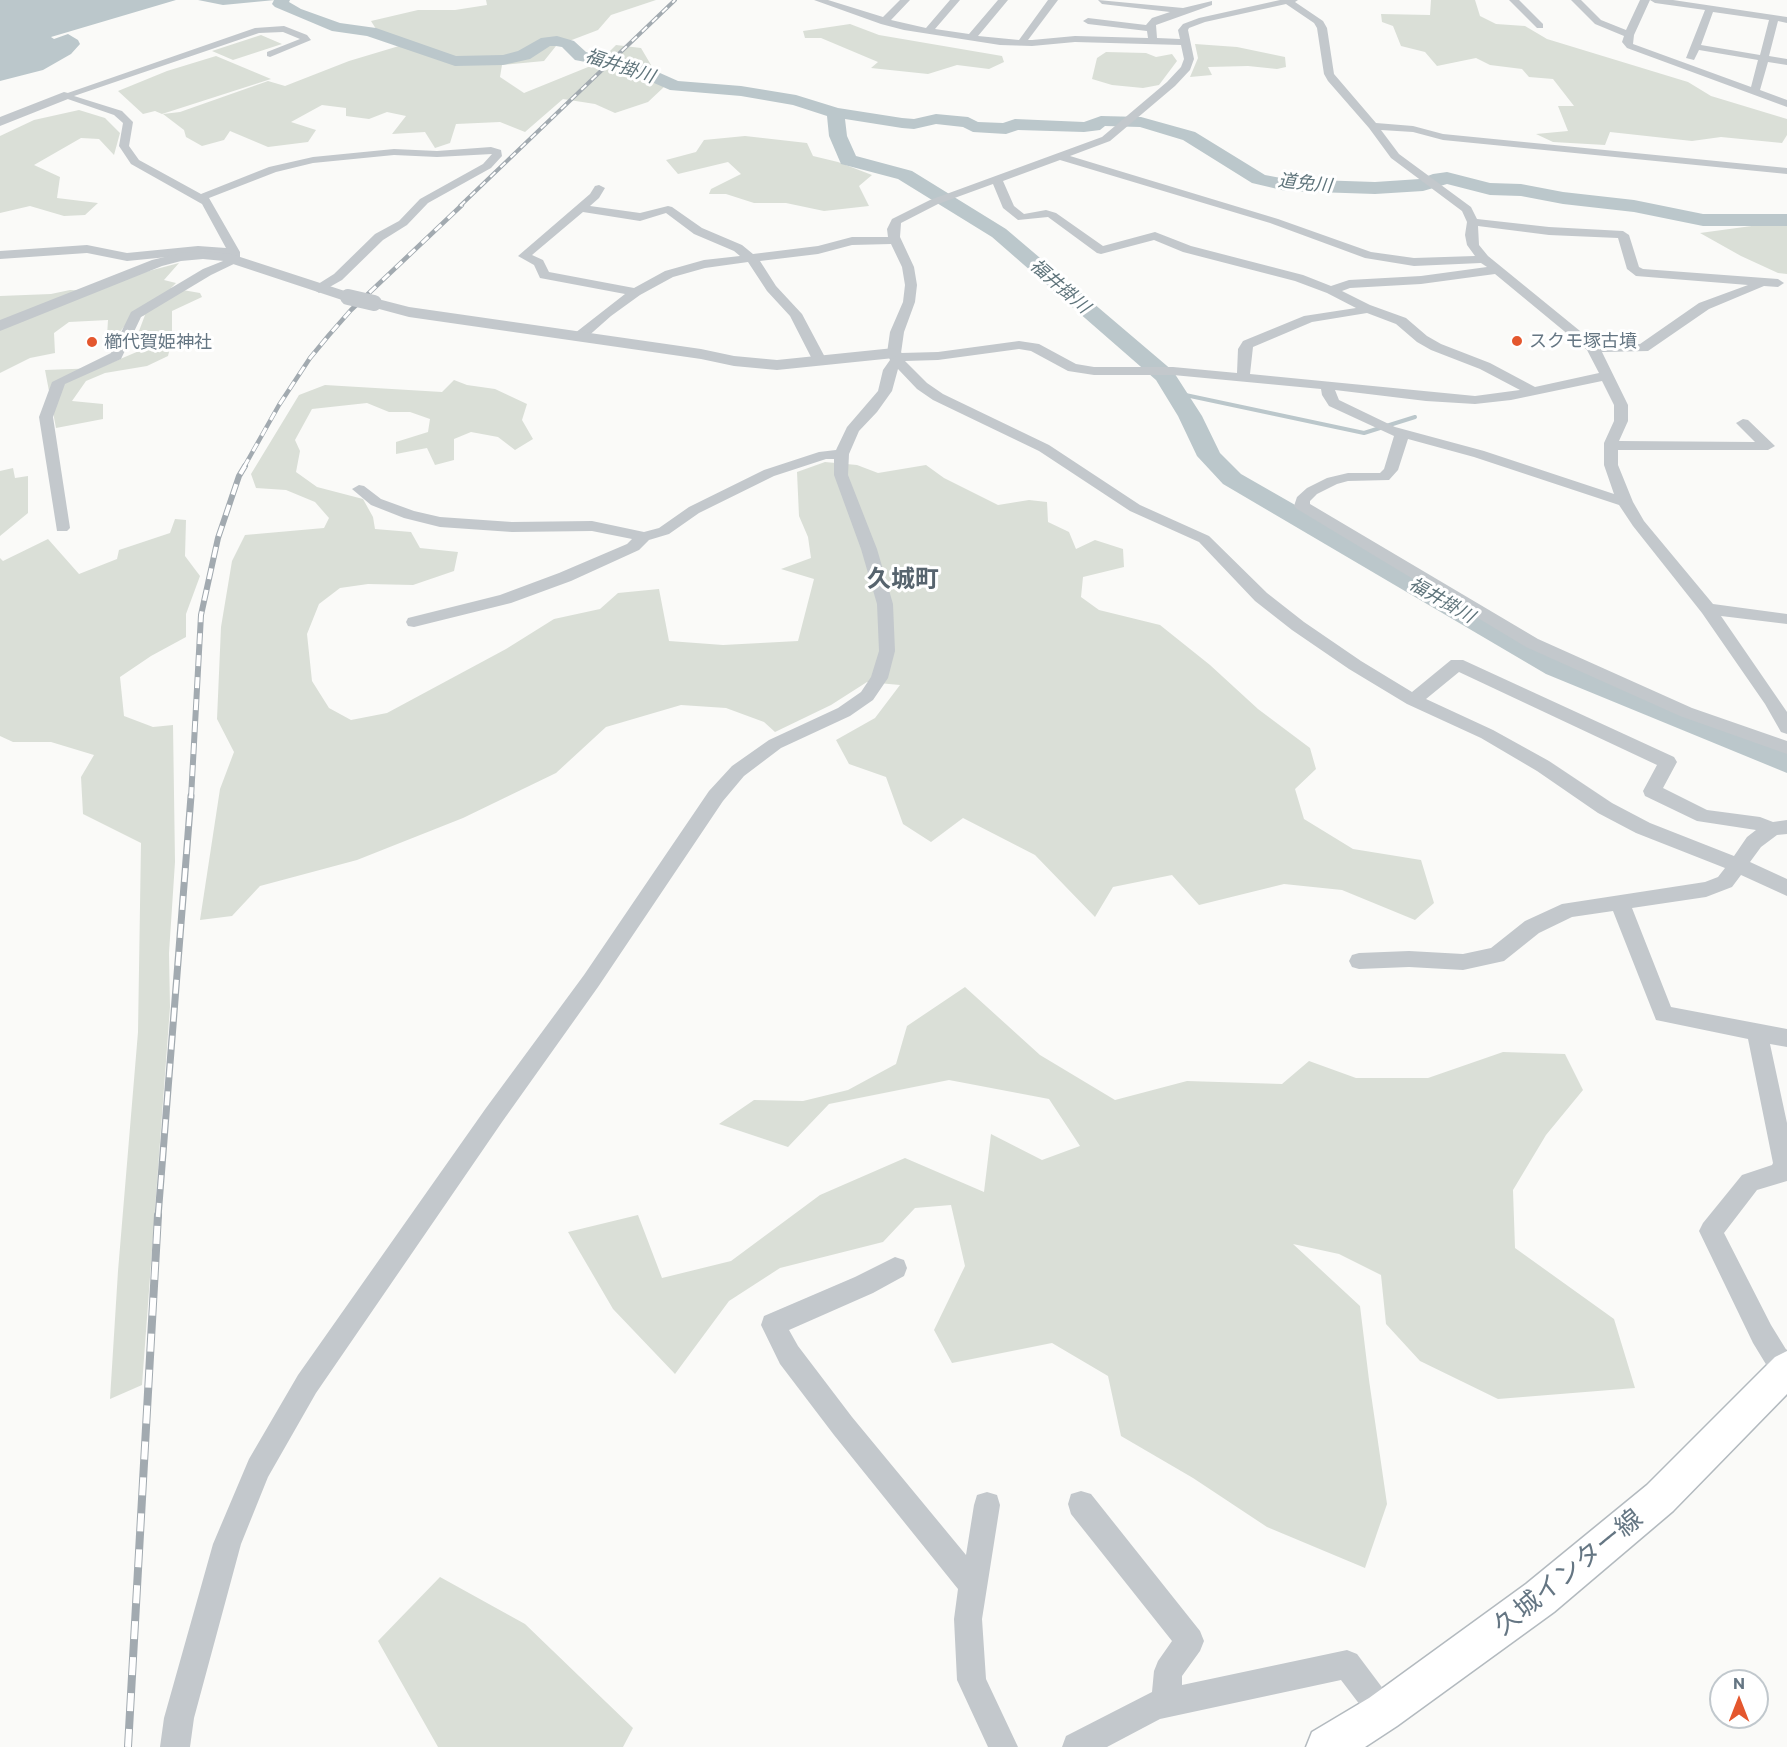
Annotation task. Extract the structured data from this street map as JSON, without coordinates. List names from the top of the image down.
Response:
{
  "streets": {
    "main road": ["久城インター線"]
  },
  "districts": ["久城町"],
  "water": ["福井掛川", "道免川"],
  "places": ["スクモ塚古墳", "櫛代賀姫神社"],
  "north": "top"
}
